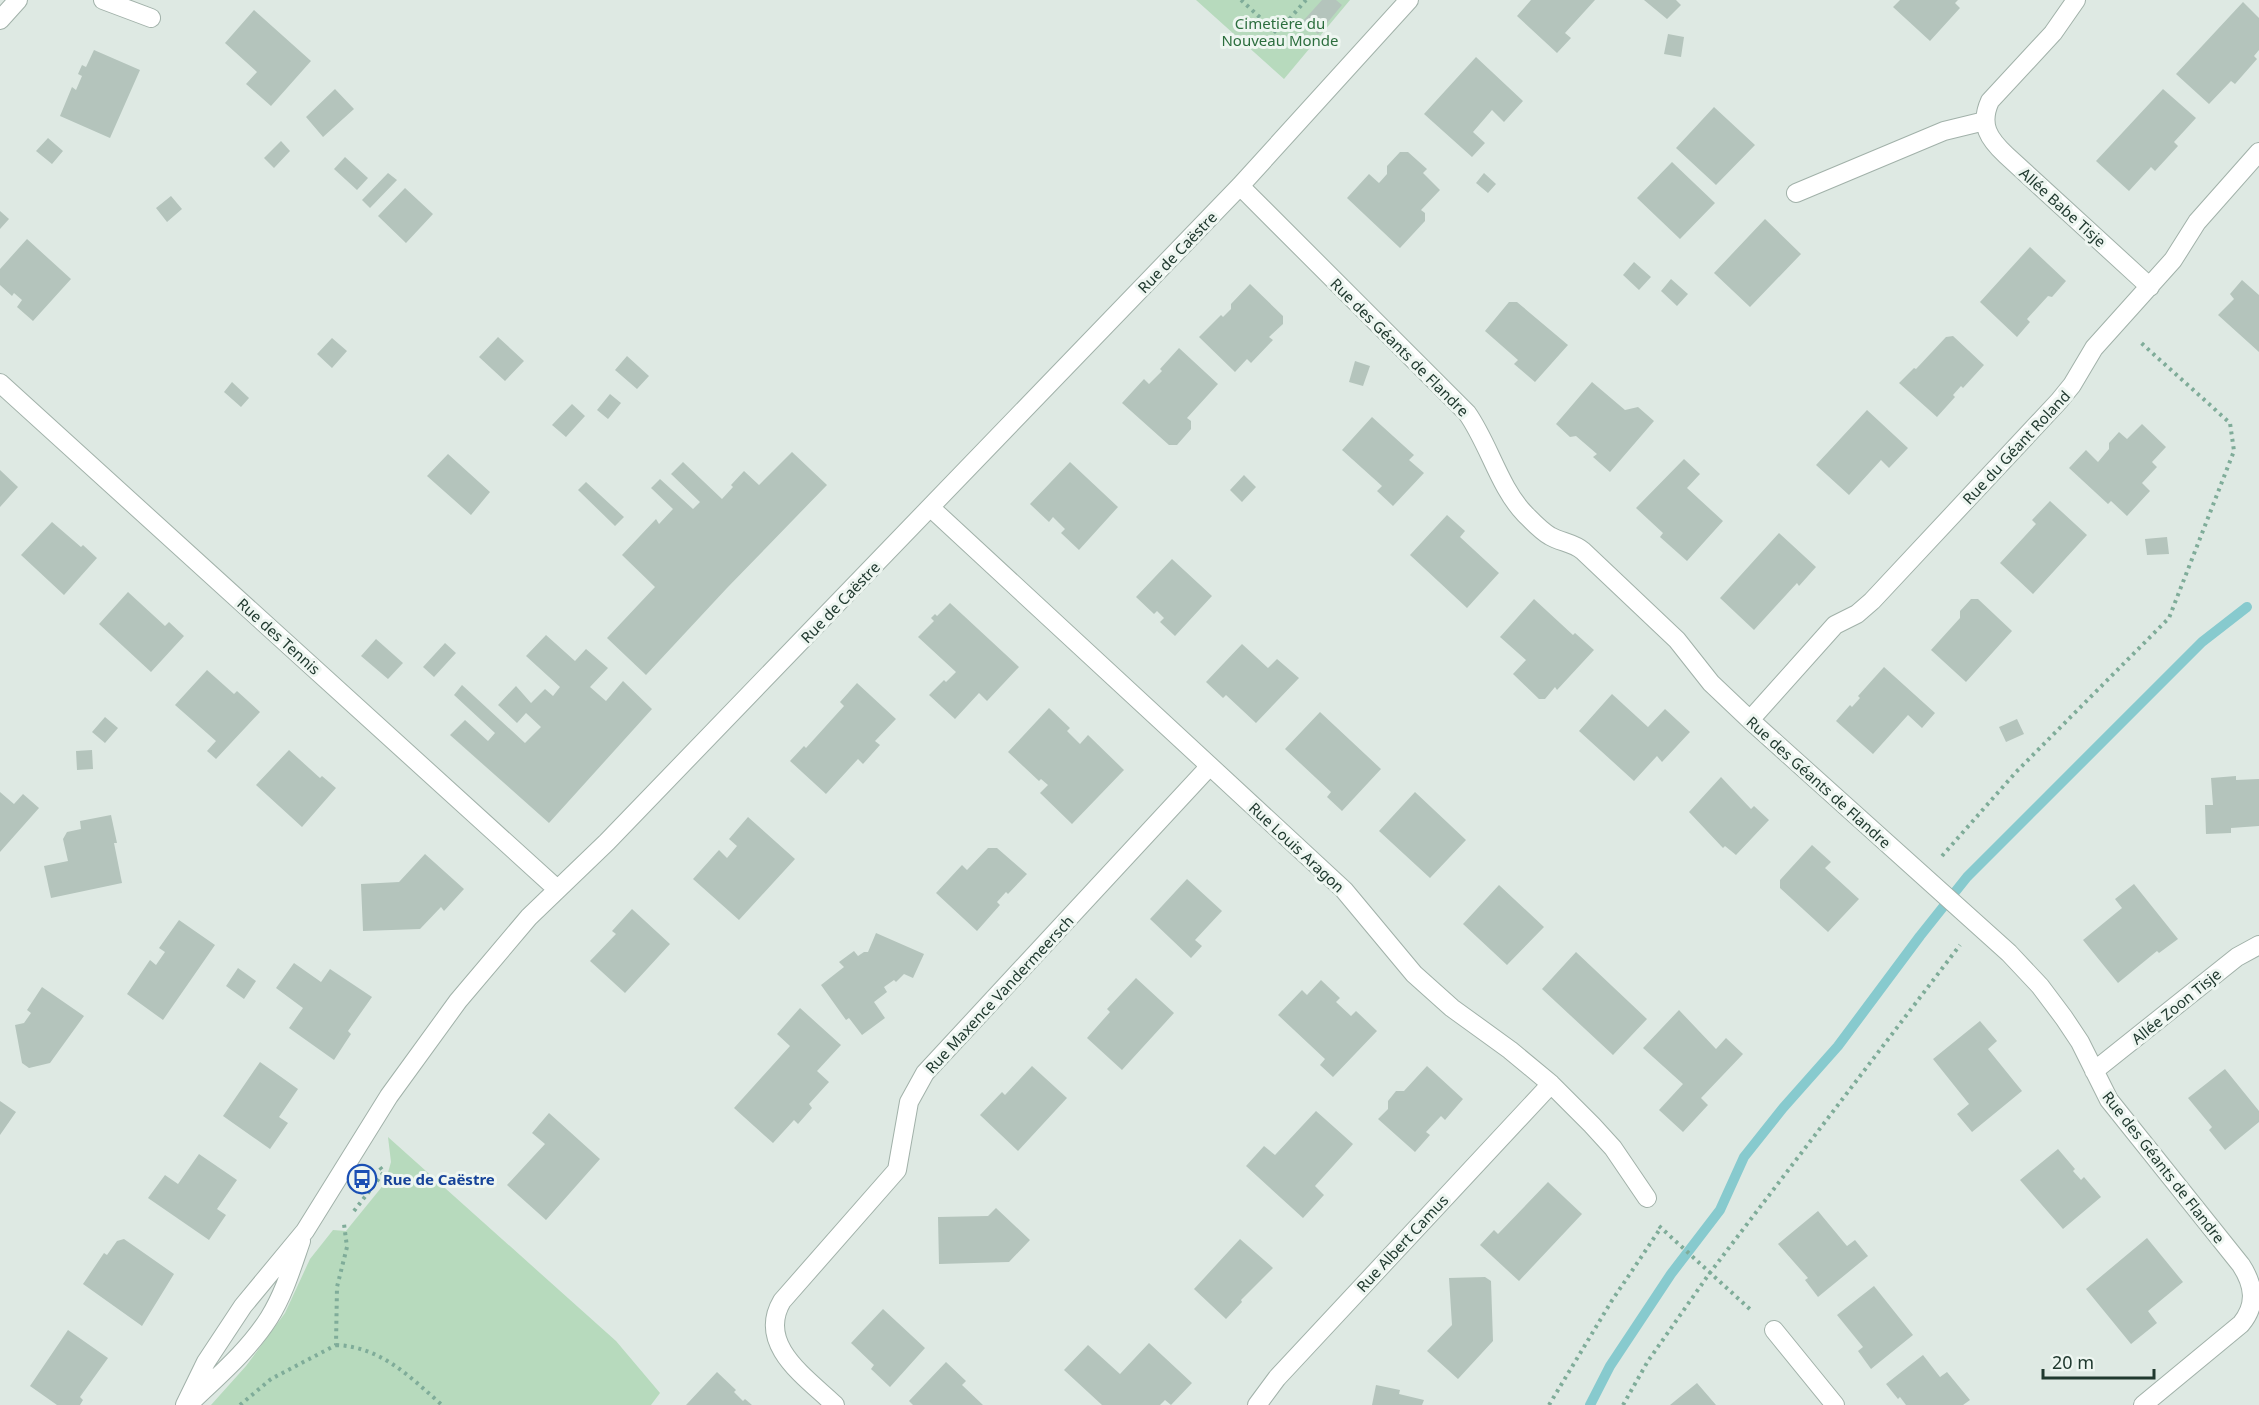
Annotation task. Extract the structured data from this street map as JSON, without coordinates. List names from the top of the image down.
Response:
{
  "streets": {
    "street": [
      "Allée Babe Tisje",
      "Rue de Caëstre",
      "Rue des Géants de Flandre",
      "Rue du Géant Roland",
      "Rue des Tennis",
      "Rue Louis Aragon",
      "Rue Maxence Vandermeersch",
      "Allée Zoon Tisje",
      "Rue Albert Camus"
    ]
  },
  "crossings": [
    ["Allée Babe Tisje", "Rue du Géant Roland"],
    ["Rue de Caëstre", "Rue des Géants de Flandre"],
    ["Rue de Caëstre", "Rue des Tennis"],
    ["Rue de Caëstre", "Rue Louis Aragon"],
    ["Rue des Géants de Flandre", "Rue du Géant Roland"],
    ["Rue des Géants de Flandre", "Allée Zoon Tisje"],
    ["Rue Louis Aragon", "Rue Maxence Vandermeersch"],
    ["Rue Louis Aragon", "Rue Albert Camus"]
  ],
  "parks": ["Cimetière du Nouveau Monde"],
  "places": {
    "bus stop": ["Rue de Caëstre"]
  },
  "scale_bar": "20 m"
}
